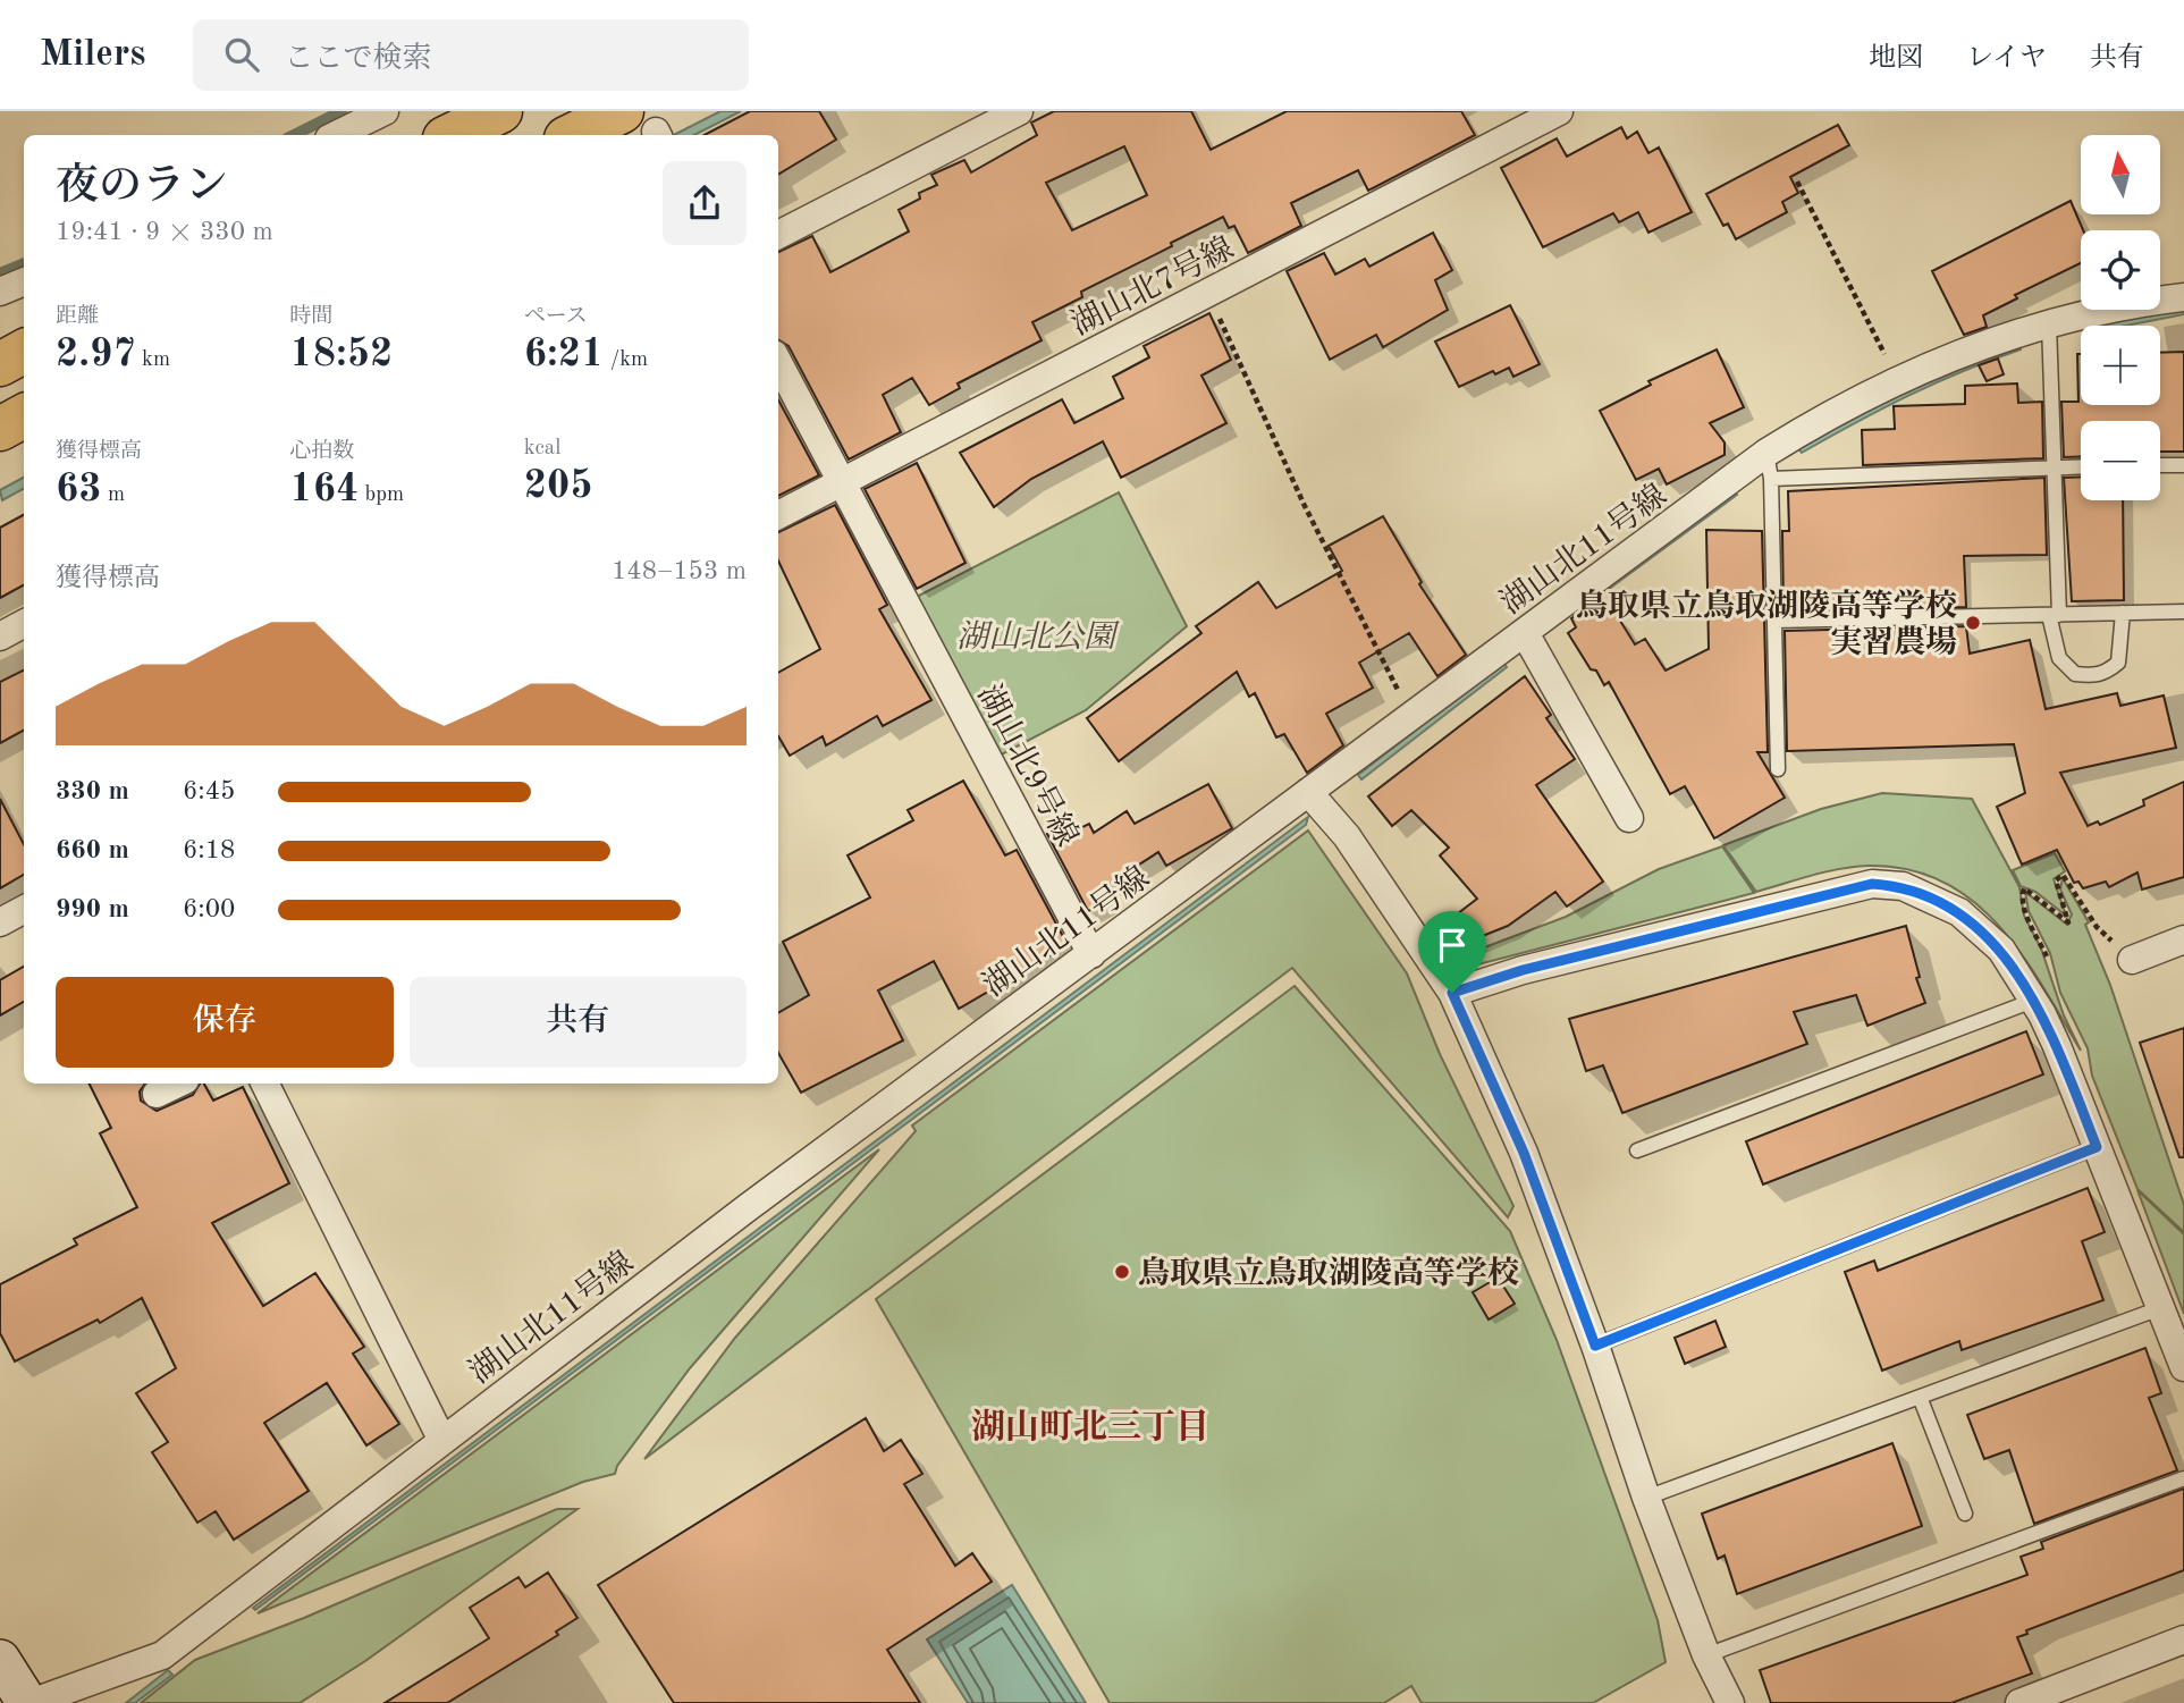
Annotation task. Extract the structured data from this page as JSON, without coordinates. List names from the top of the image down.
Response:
{
  "streets": {
    "street": ["湖山北7号線", "湖山北11号線", "湖山北9号線"]
  },
  "crossings": [
    ["湖山北7号線", "湖山北9号線"],
    ["湖山北11号線", "湖山北9号線"]
  ],
  "districts": ["湖山町北三丁目"],
  "parks": ["湖山北公園"],
  "places": ["鳥取県立鳥取湖陵高等学校 実習農場", "鳥取県立鳥取湖陵高等学校"],
  "north": "top",
  "page": {
    "header": "Milers",
    "search": "ここで検索",
    "nav": ["地図", "レイヤ", "共有"],
    "map_buttons": ["+", "−"],
    "heading": ["夜のラン", "19:41 · 9 × 330 m"],
    "stats": [
      ["距離", "2.97 km"],
      ["時間", "18:52"],
      ["ペース", "6:21 /km"],
      ["獲得標高", "63 m"],
      ["心拍数", "164 bpm"],
      ["kcal", "205"]
    ],
    "chart": ["獲得標高", "148–153 m"],
    "list": [
      {
        "name": "330 m",
        "note": "6:45"
      },
      {
        "name": "660 m",
        "note": "6:18"
      },
      {
        "name": "990 m",
        "note": "6:00"
      }
    ],
    "buttons": ["保存", "共有"]
  }
}
